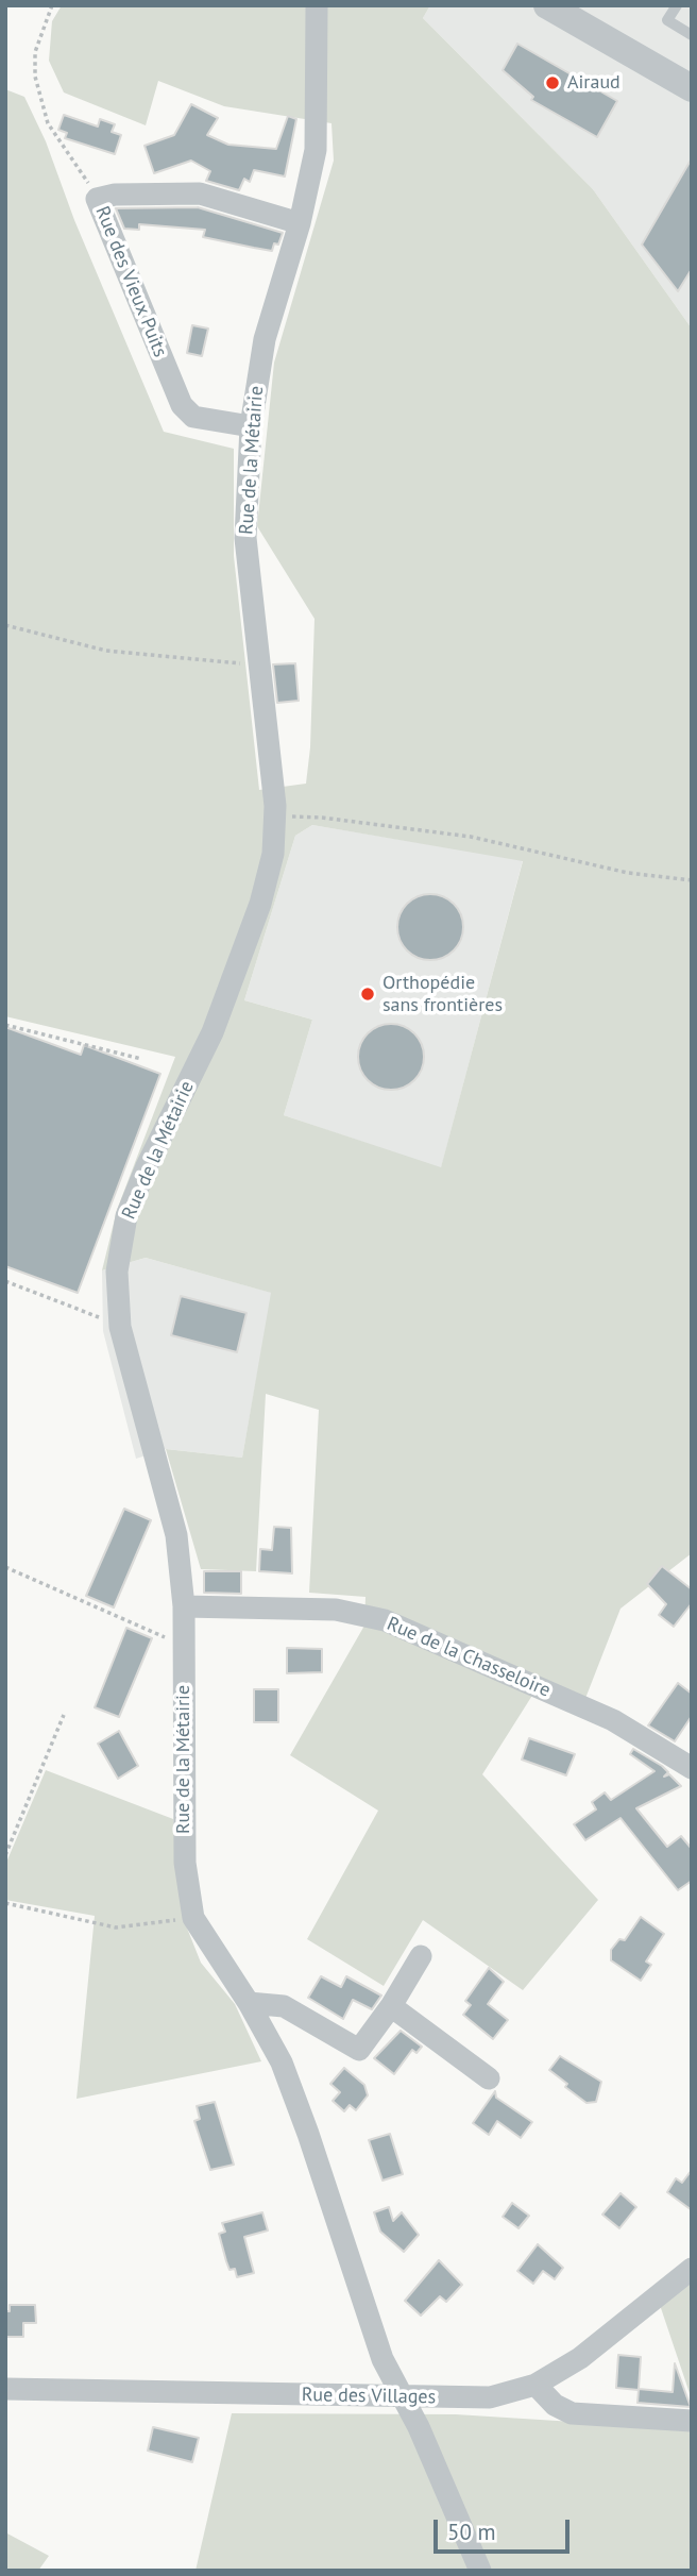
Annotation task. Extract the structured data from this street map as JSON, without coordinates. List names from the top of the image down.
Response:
{
  "streets": {
    "street": [
      "Rue des Vieux Puits",
      "Rue de la Métairie",
      "Rue de la Chasseloire",
      "Rue des Villages"
    ]
  },
  "crossings": [
    ["Rue des Vieux Puits", "Rue de la Métairie"],
    ["Rue de la Métairie", "Rue de la Chasseloire"],
    ["Rue de la Métairie", "Rue des Villages"]
  ],
  "places": ["Airaud", "Orthopédie sans frontières"],
  "scale_bar": "50 m"
}
